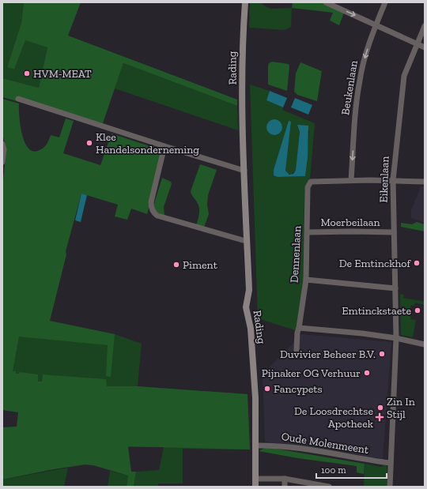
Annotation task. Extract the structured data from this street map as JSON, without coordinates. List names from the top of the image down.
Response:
{
  "streets": {
    "main road": ["Rading"],
    "street": [
      "Beukenlaan",
      "Eikenlaan",
      "Moerbeilaan",
      "Dennenlaan",
      "Oude Molenmeent"
    ]
  },
  "crossings": [
    ["Rading", "Oude Molenmeent"],
    ["Beukenlaan", "Dennenlaan"],
    ["Eikenlaan", "Moerbeilaan"],
    ["Eikenlaan", "Oude Molenmeent"],
    ["Moerbeilaan", "Dennenlaan"]
  ],
  "one_way": ["Beukenlaan"],
  "places": {
    "other": [
      "HVM-MEAT",
      "Klee Handelsonderneming",
      "De Emtinckhof",
      "Piment",
      "Emtinckstaete",
      "Duvivier Beheer B.V.",
      "Pijnaker OG Verhuur",
      "Fancypets",
      "Zin In Stijl"
    ],
    "health": ["De Loosdrechtse Apotheek"]
  },
  "scale_bar": "100 m"
}
